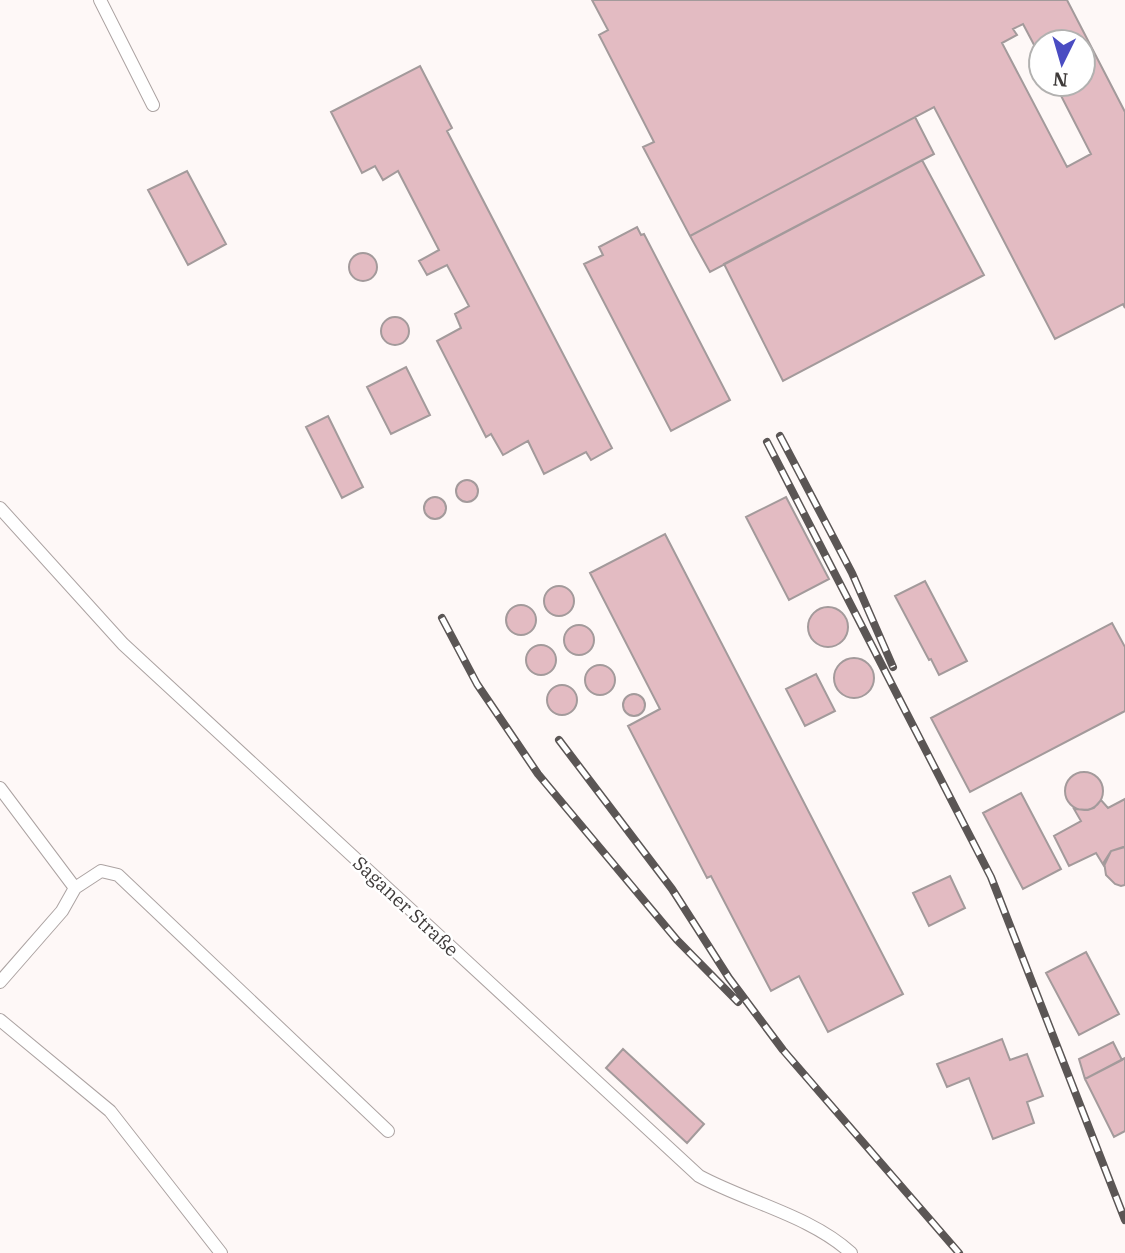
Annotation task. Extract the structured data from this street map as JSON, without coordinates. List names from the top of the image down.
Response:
{
  "streets": {
    "lane": ["Saganer Straße"]
  },
  "north": "bottom"
}
